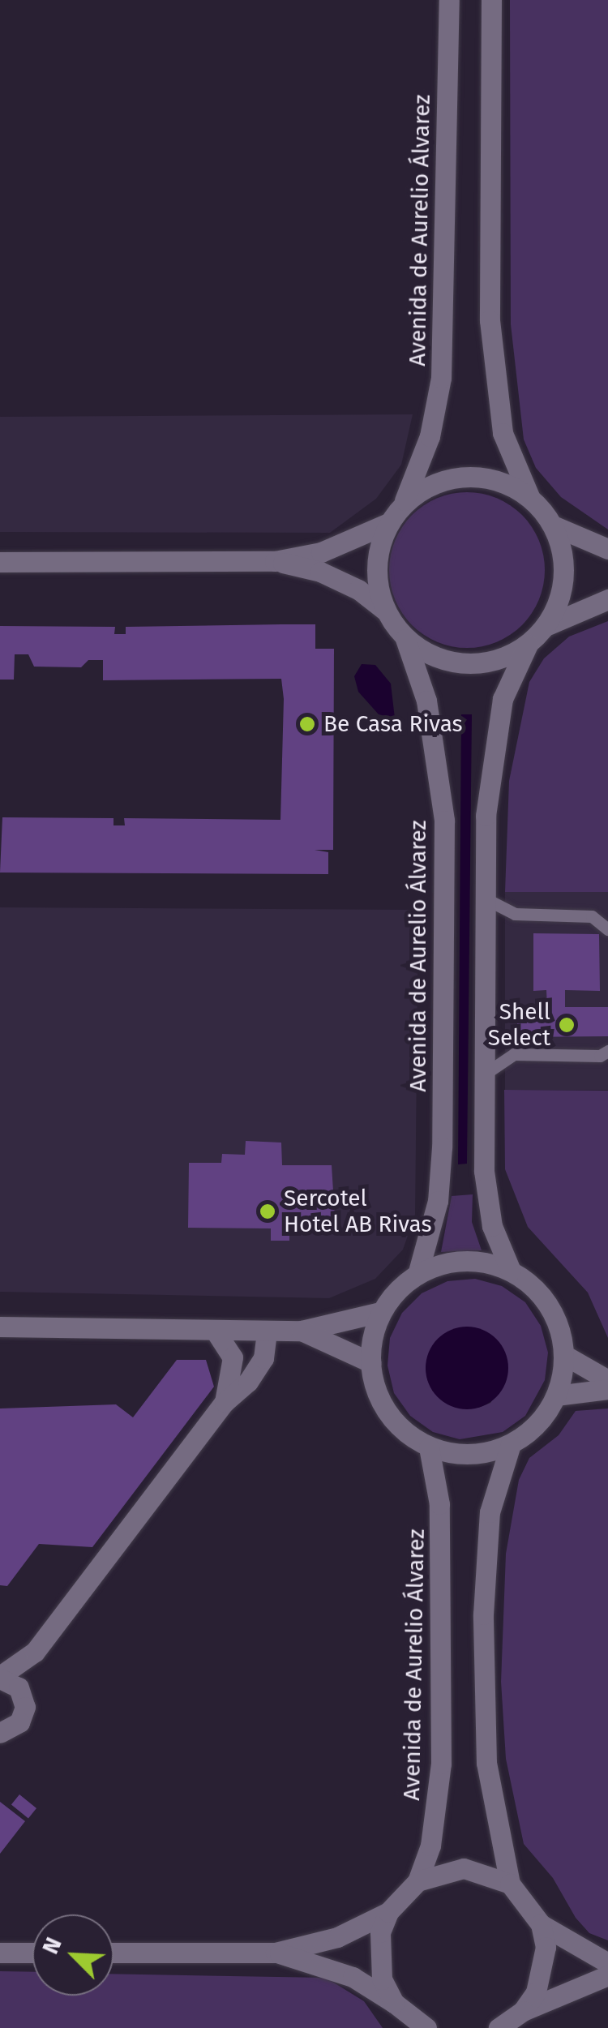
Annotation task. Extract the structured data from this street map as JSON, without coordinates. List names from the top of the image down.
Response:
{
  "streets": {
    "main road": ["Avenida de Aurelio Álvarez"]
  },
  "places": ["Be Casa Rivas", "Shell Select", "Sercotel Hotel AB Rivas"],
  "north": "top left"
}
